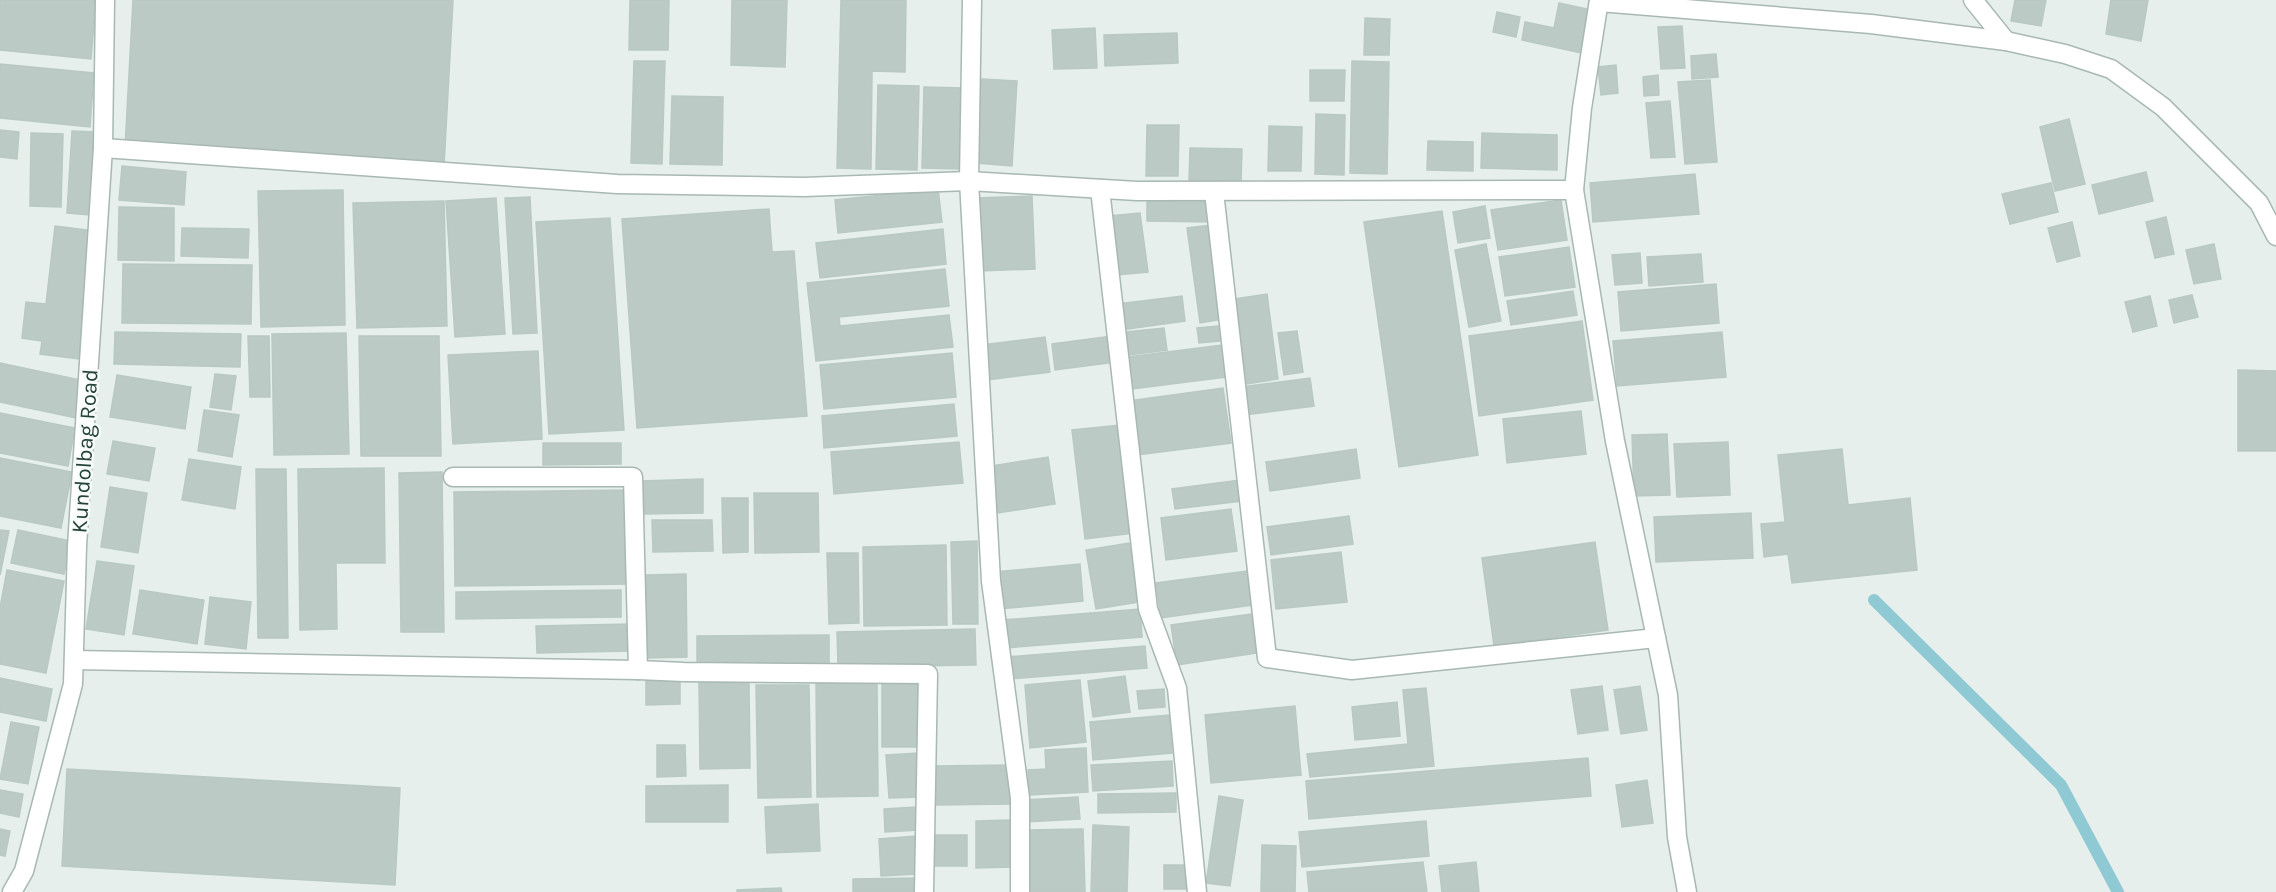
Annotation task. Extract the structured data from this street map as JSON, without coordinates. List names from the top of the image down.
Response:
{
  "streets": {
    "street": ["Kundolbag Road"]
  }
}
